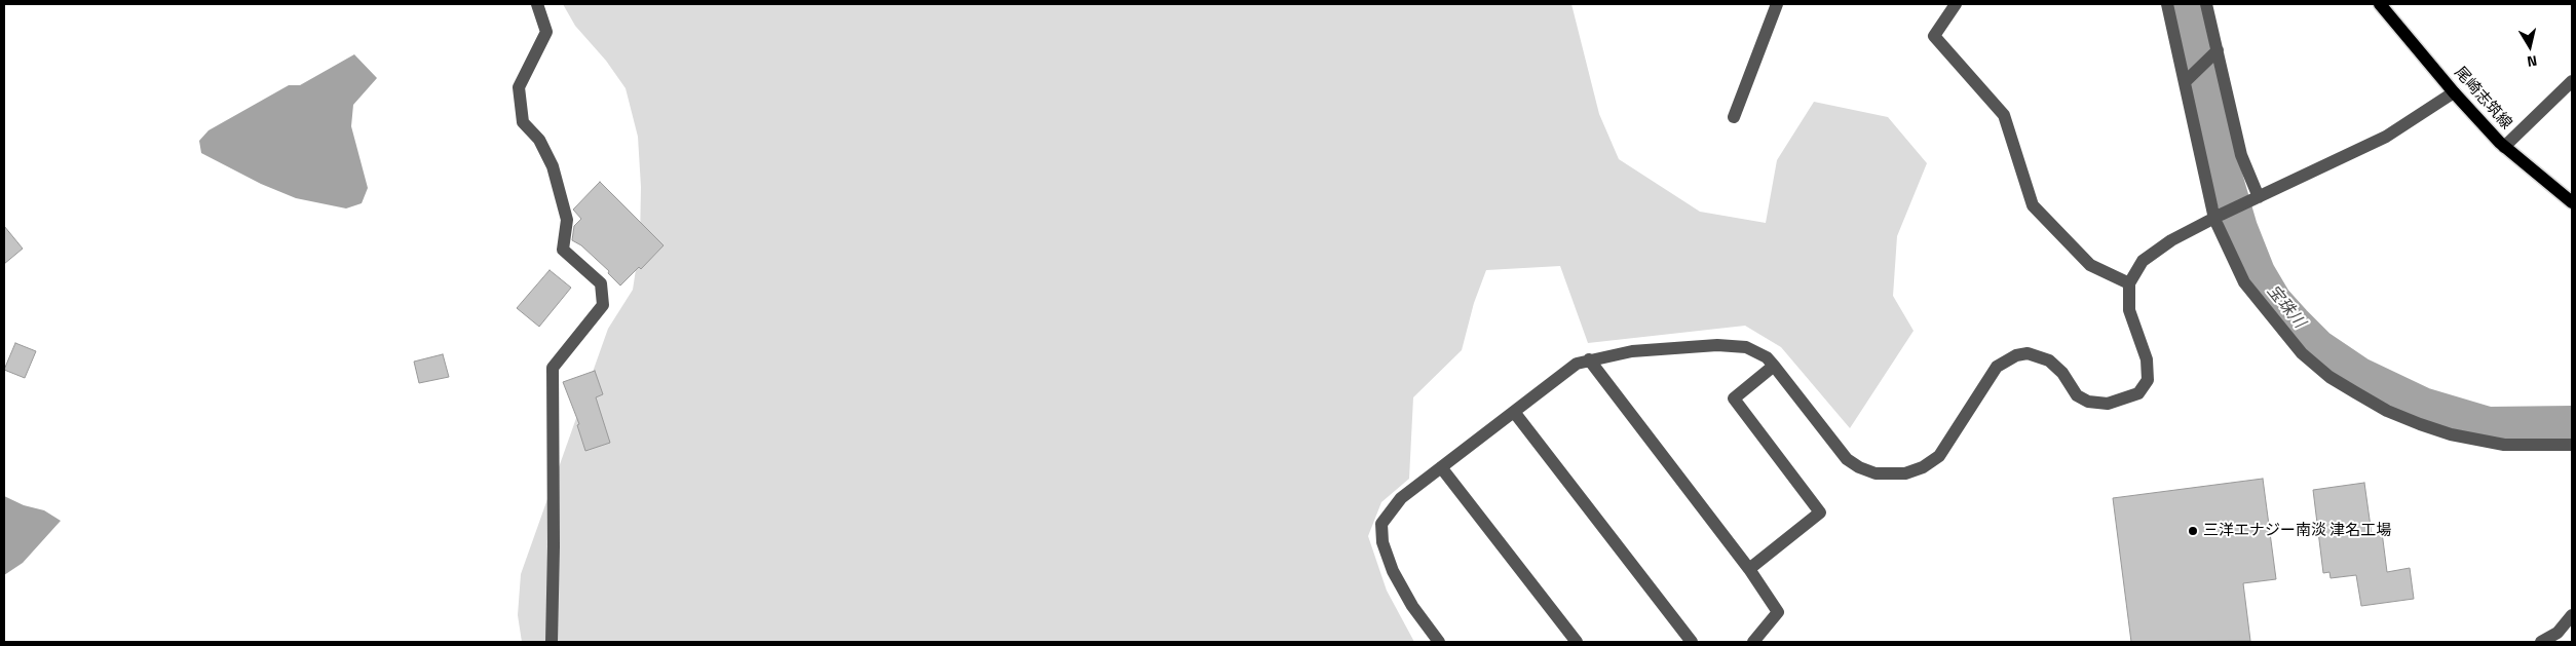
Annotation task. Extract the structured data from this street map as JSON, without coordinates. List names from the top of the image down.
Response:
{
  "streets": {
    "main road": ["尾崎志筑線"]
  },
  "water": ["宝珠川"],
  "places": ["三洋エナジー南淡 津名工場"],
  "north": "bottom"
}
